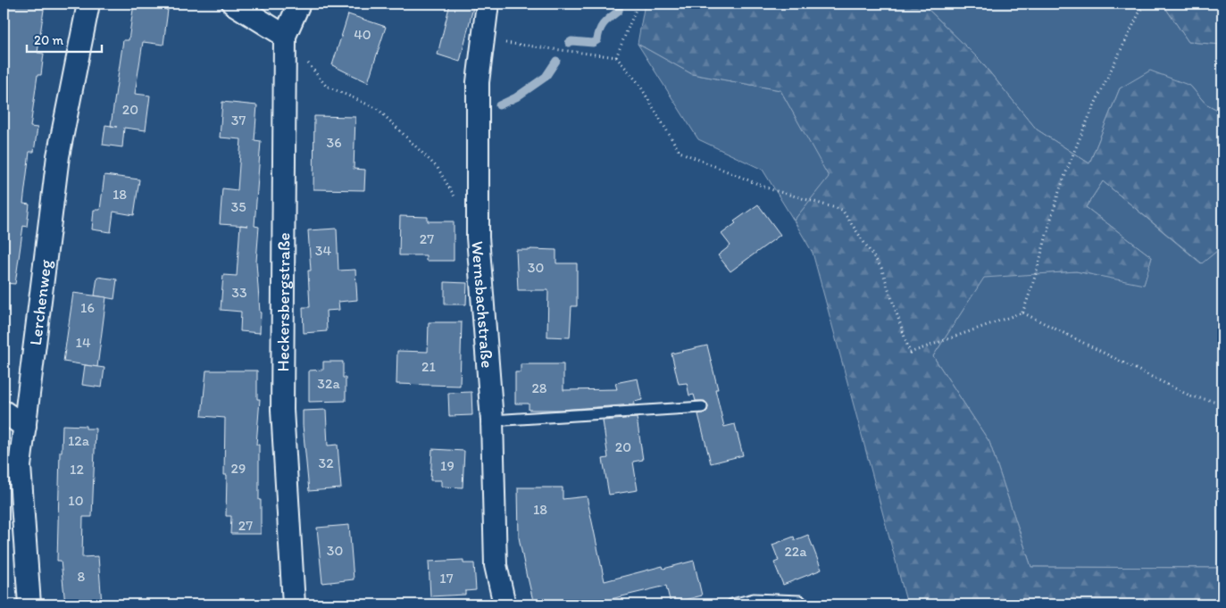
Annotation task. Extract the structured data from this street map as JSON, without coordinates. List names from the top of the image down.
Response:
{
  "streets": {
    "street": ["Lerchenweg", "Heckersbergstraße", "Wernsbachstraße"]
  },
  "house_numbers": [
    "40",
    "20",
    "37",
    "36",
    "18",
    "35",
    "27",
    "34",
    "30",
    "33",
    "16",
    "14",
    "21",
    "32a",
    "28",
    "12a",
    "20",
    "32",
    "19",
    "29",
    "12",
    "10",
    "18",
    "27",
    "30",
    "22a",
    "8",
    "17"
  ],
  "scale_bar": "20 m"
}
